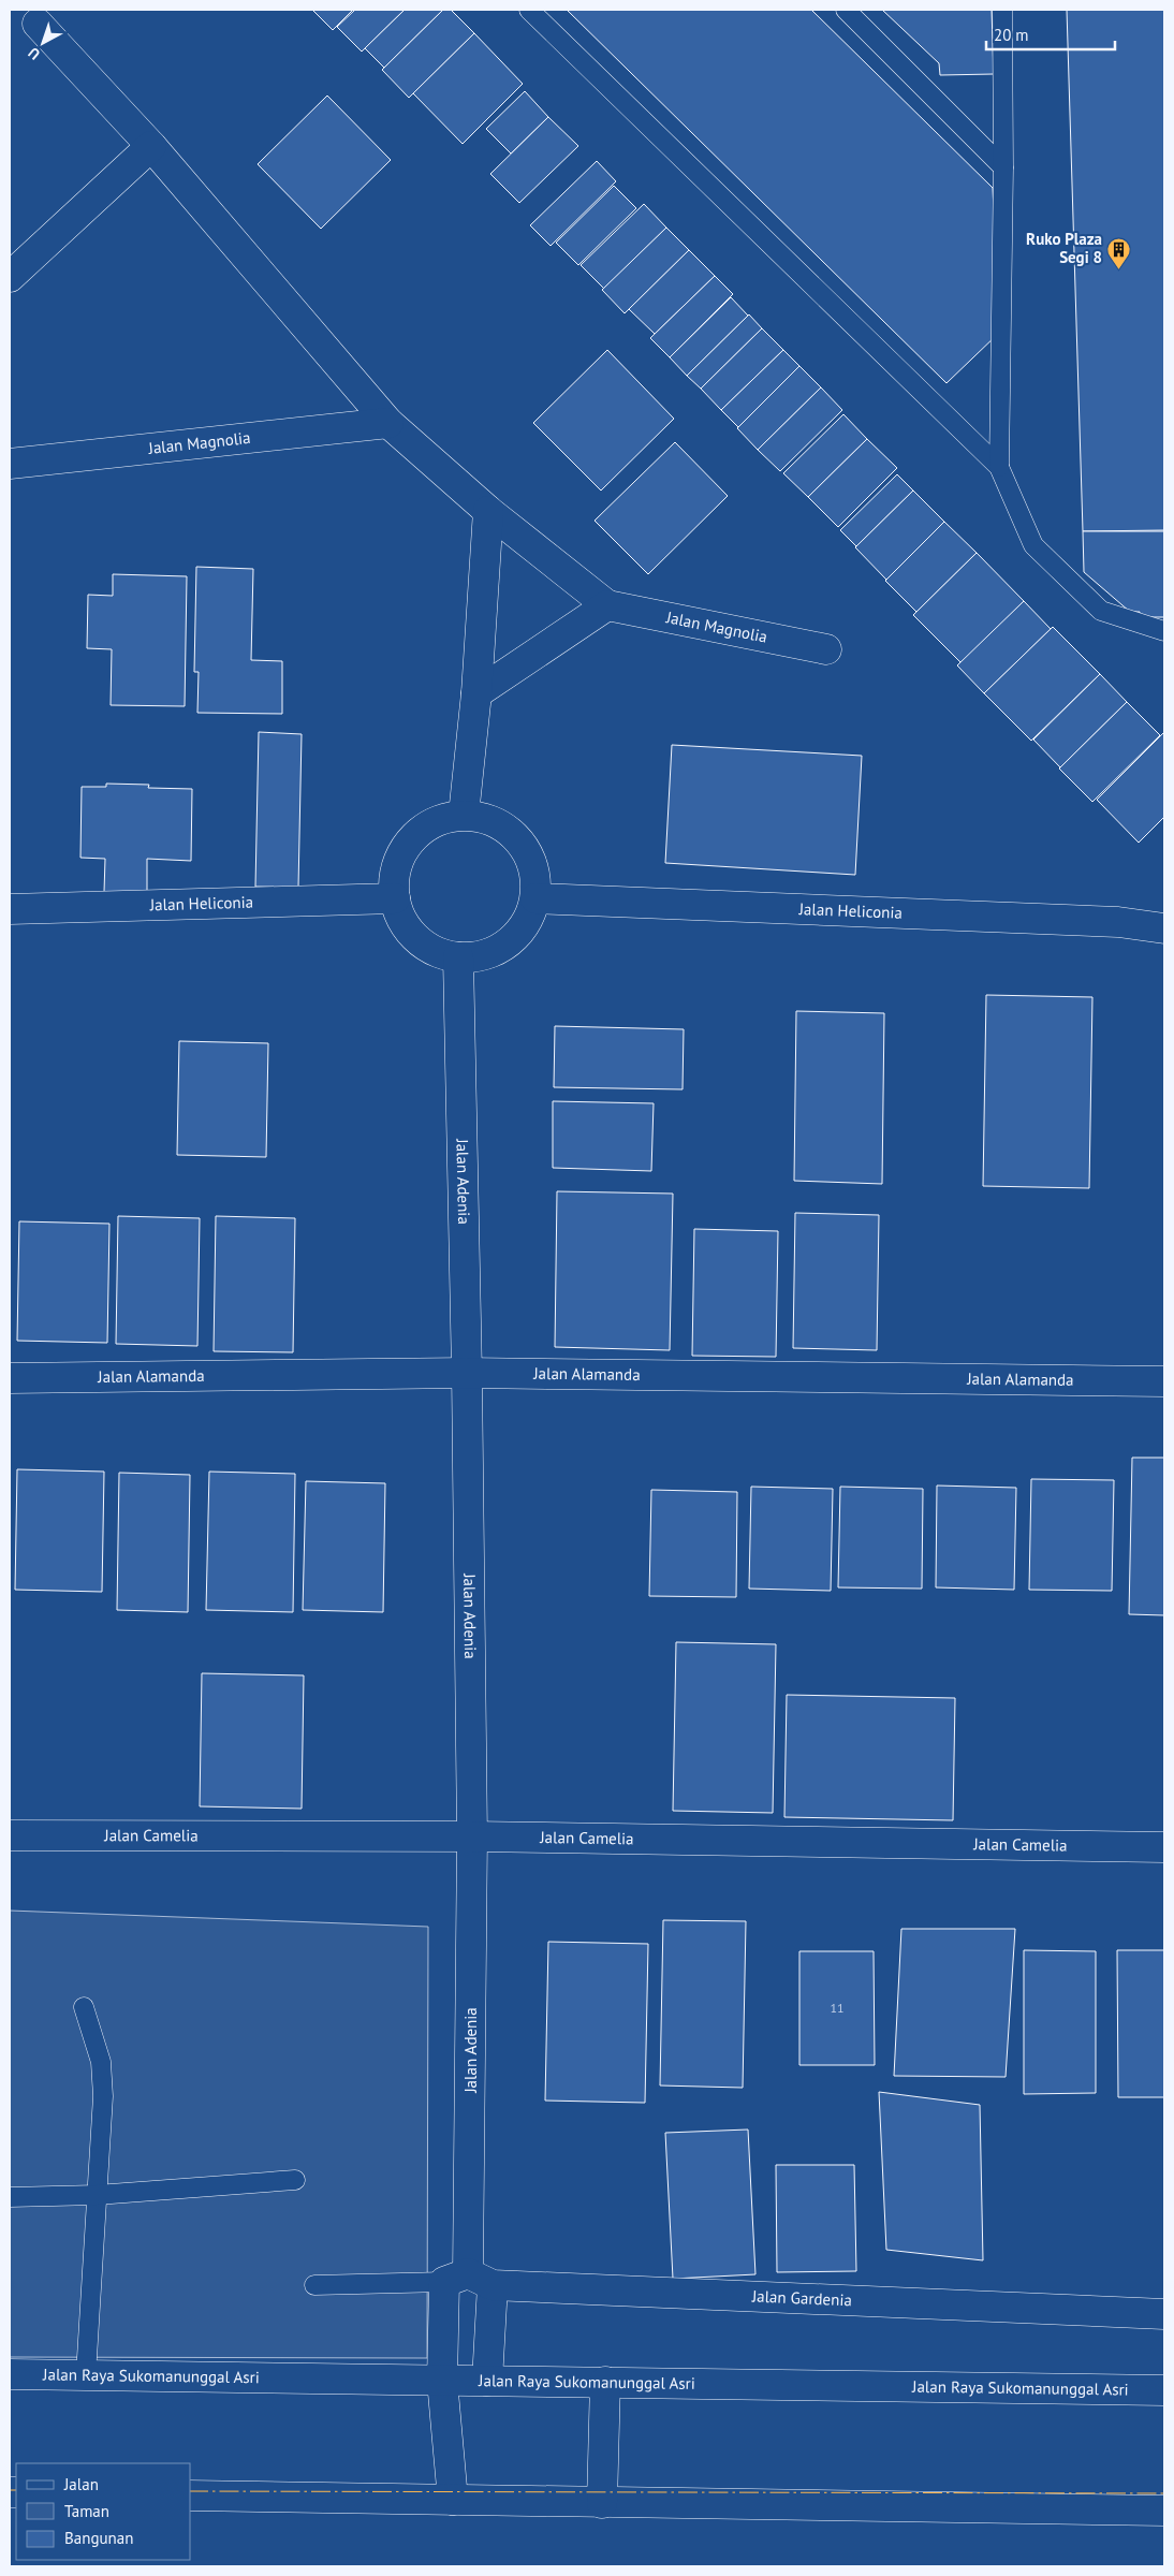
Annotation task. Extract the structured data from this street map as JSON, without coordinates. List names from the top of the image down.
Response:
{
  "streets": {
    "street": [
      "Jalan Magnolia",
      "Jalan Heliconia",
      "Jalan Adenia",
      "Jalan Alamanda",
      "Jalan Camelia",
      "Jalan Gardenia",
      "Jalan Raya Sukomanunggal Asri"
    ]
  },
  "crossings": [
    ["Jalan Heliconia", "Jalan Adenia"],
    ["Jalan Adenia", "Jalan Alamanda"],
    ["Jalan Adenia", "Jalan Camelia"],
    ["Jalan Adenia", "Jalan Gardenia"],
    ["Jalan Adenia", "Jalan Raya Sukomanunggal Asri"]
  ],
  "places": {
    "building": ["Ruko Plaza Segi 8"]
  },
  "house_numbers": ["11"],
  "legend": ["Jalan", "Taman", "Bangunan"],
  "scale_bar": "20 m",
  "north": "bottom left"
}
